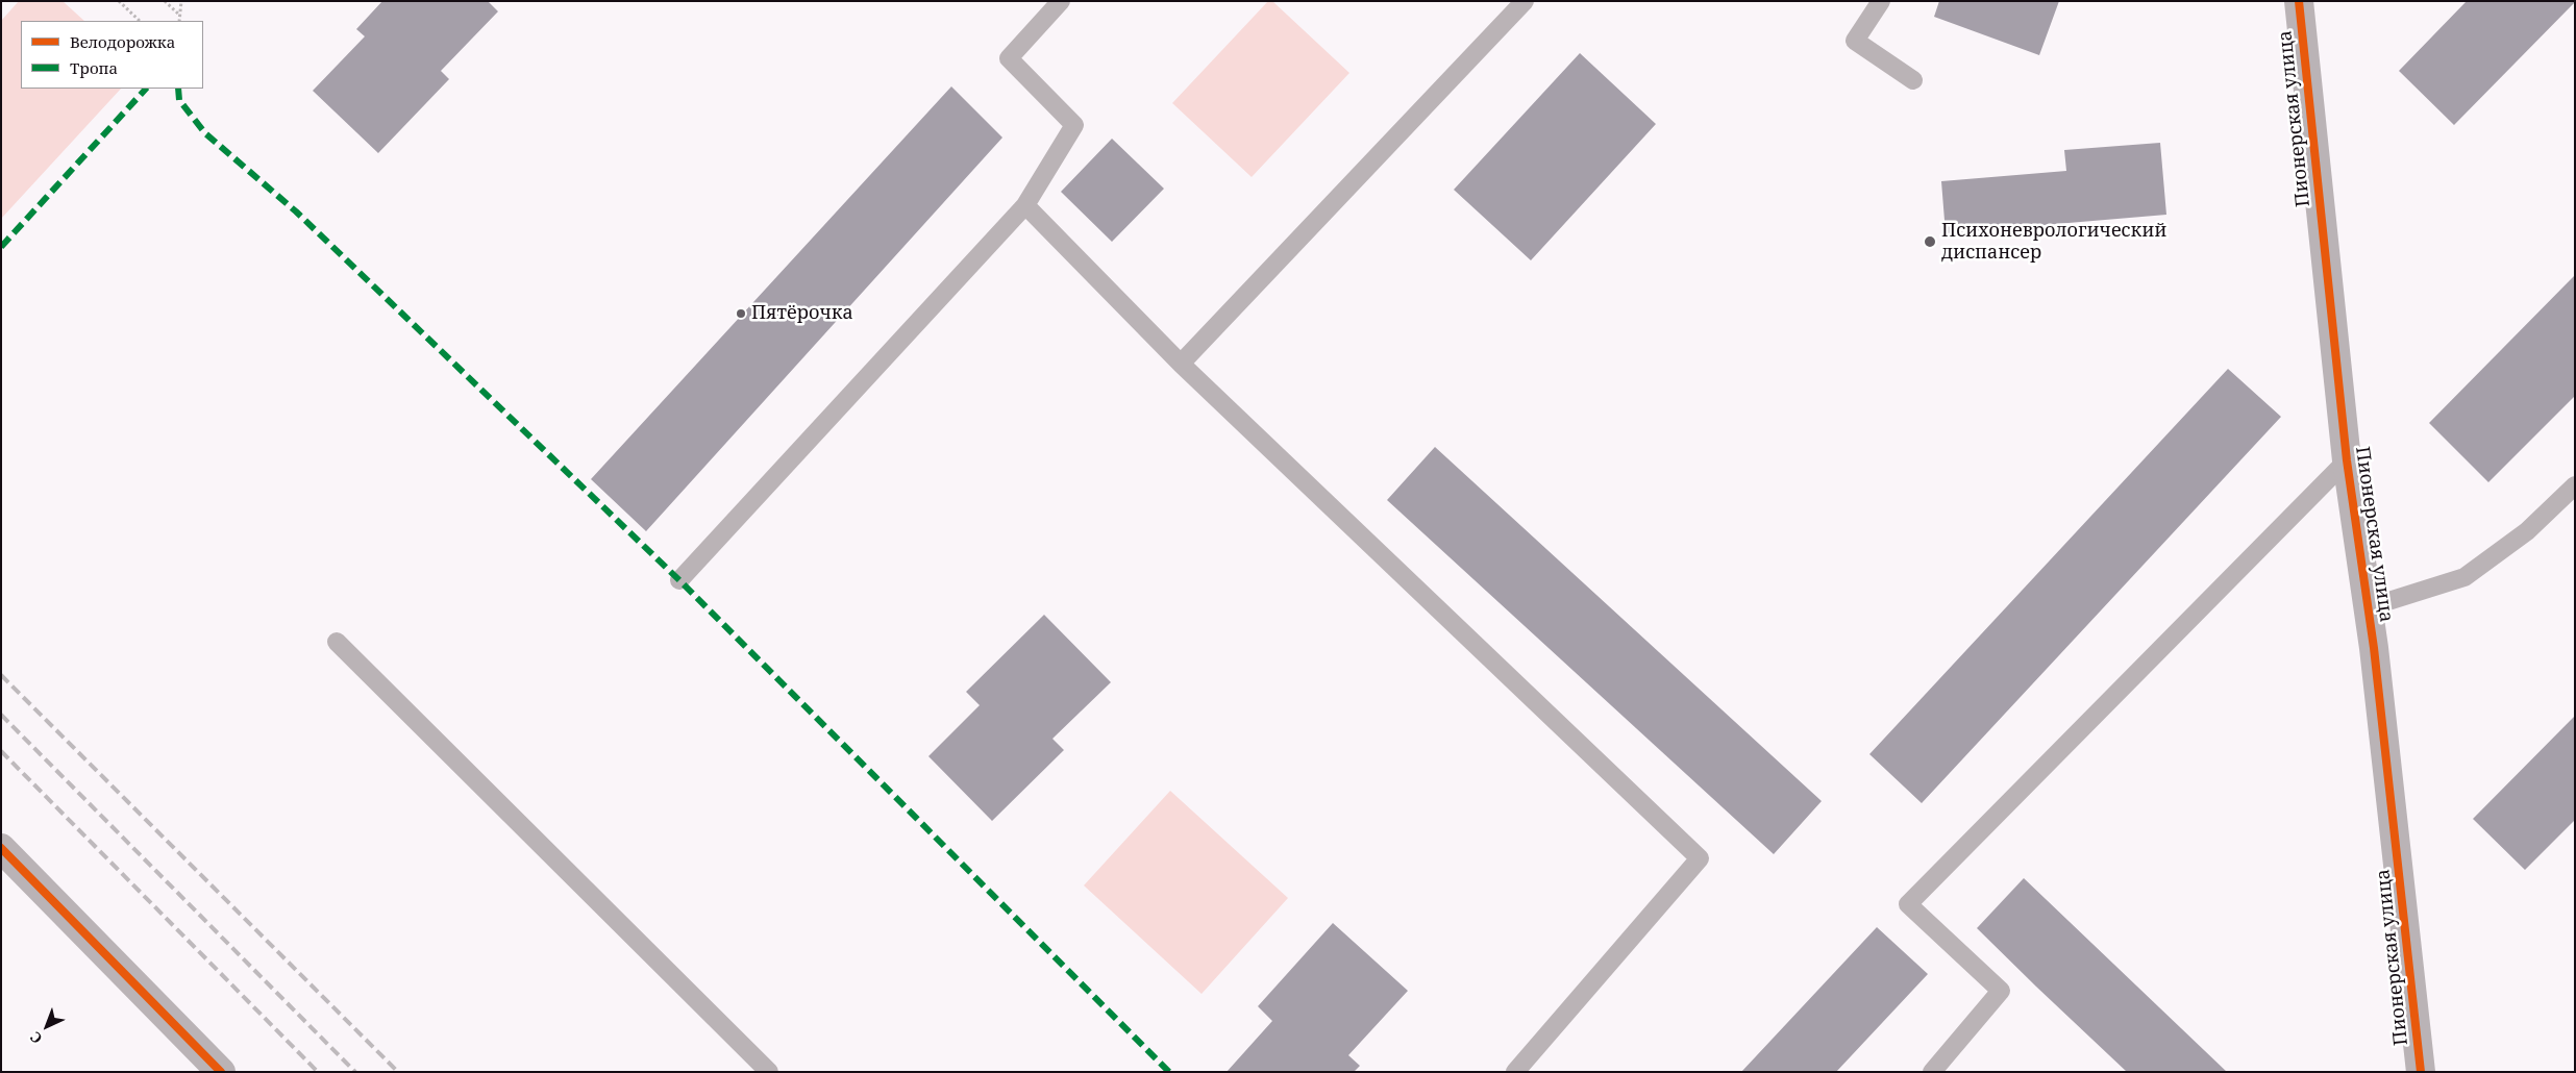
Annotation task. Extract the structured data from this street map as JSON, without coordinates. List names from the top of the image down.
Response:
{
  "streets": {
    "street": ["Пионерская улица"]
  },
  "places": ["Психоневрологический диспансер", "Пятёрочка"],
  "legend": ["Велодорожка", "Тропа"],
  "north": "bottom left"
}
